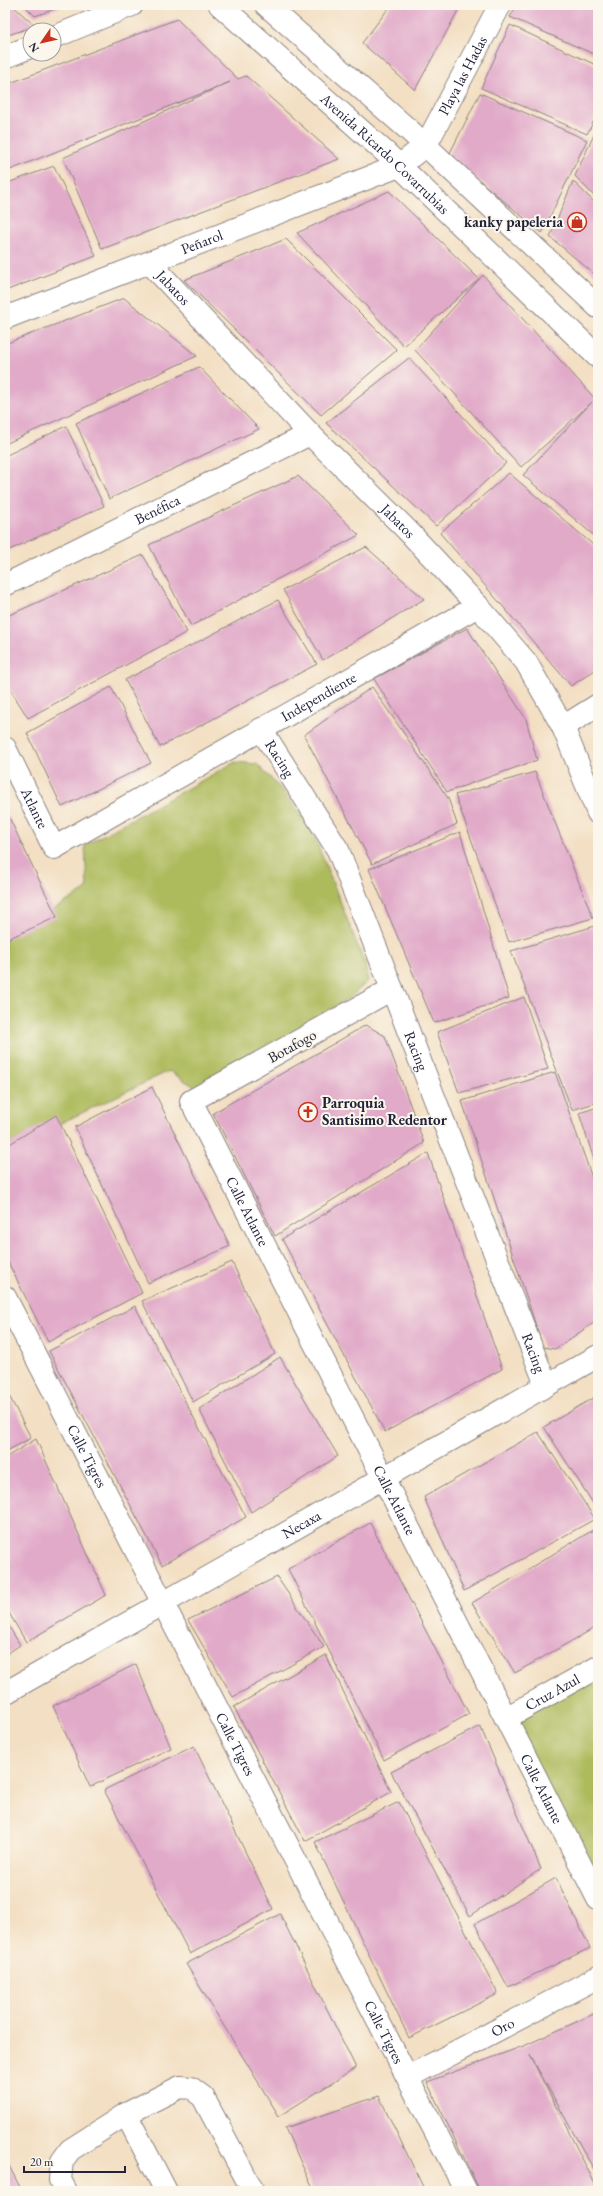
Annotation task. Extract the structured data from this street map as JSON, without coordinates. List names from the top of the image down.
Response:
{
  "streets": {
    "street": [
      "Playa las Hadas",
      "Avenida Ricardo Covarrubias",
      "Peñarol",
      "Jabatos",
      "Benéfica",
      "Independiente",
      "Racing",
      "Atlante",
      "Botafogo",
      "Calle Atlante",
      "Calle Tigres",
      "Necaxa",
      "Cruz Azul",
      "Oro"
    ]
  },
  "crossings": [
    ["Playa las Hadas", "Avenida Ricardo Covarrubias"],
    ["Avenida Ricardo Covarrubias", "Peñarol"],
    ["Peñarol", "Jabatos"],
    ["Jabatos", "Benéfica"],
    ["Jabatos", "Independiente"],
    ["Independiente", "Racing"],
    ["Independiente", "Atlante"],
    ["Racing", "Botafogo"],
    ["Racing", "Necaxa"],
    ["Botafogo", "Calle Atlante"],
    ["Calle Atlante", "Necaxa"],
    ["Calle Atlante", "Cruz Azul"],
    ["Calle Tigres", "Necaxa"],
    ["Calle Tigres", "Oro"]
  ],
  "places": {
    "shop": ["kanky papeleria"],
    "church": ["Parroquia Santisimo Redentor"]
  },
  "scale_bar": "20 m",
  "north": "bottom left"
}
